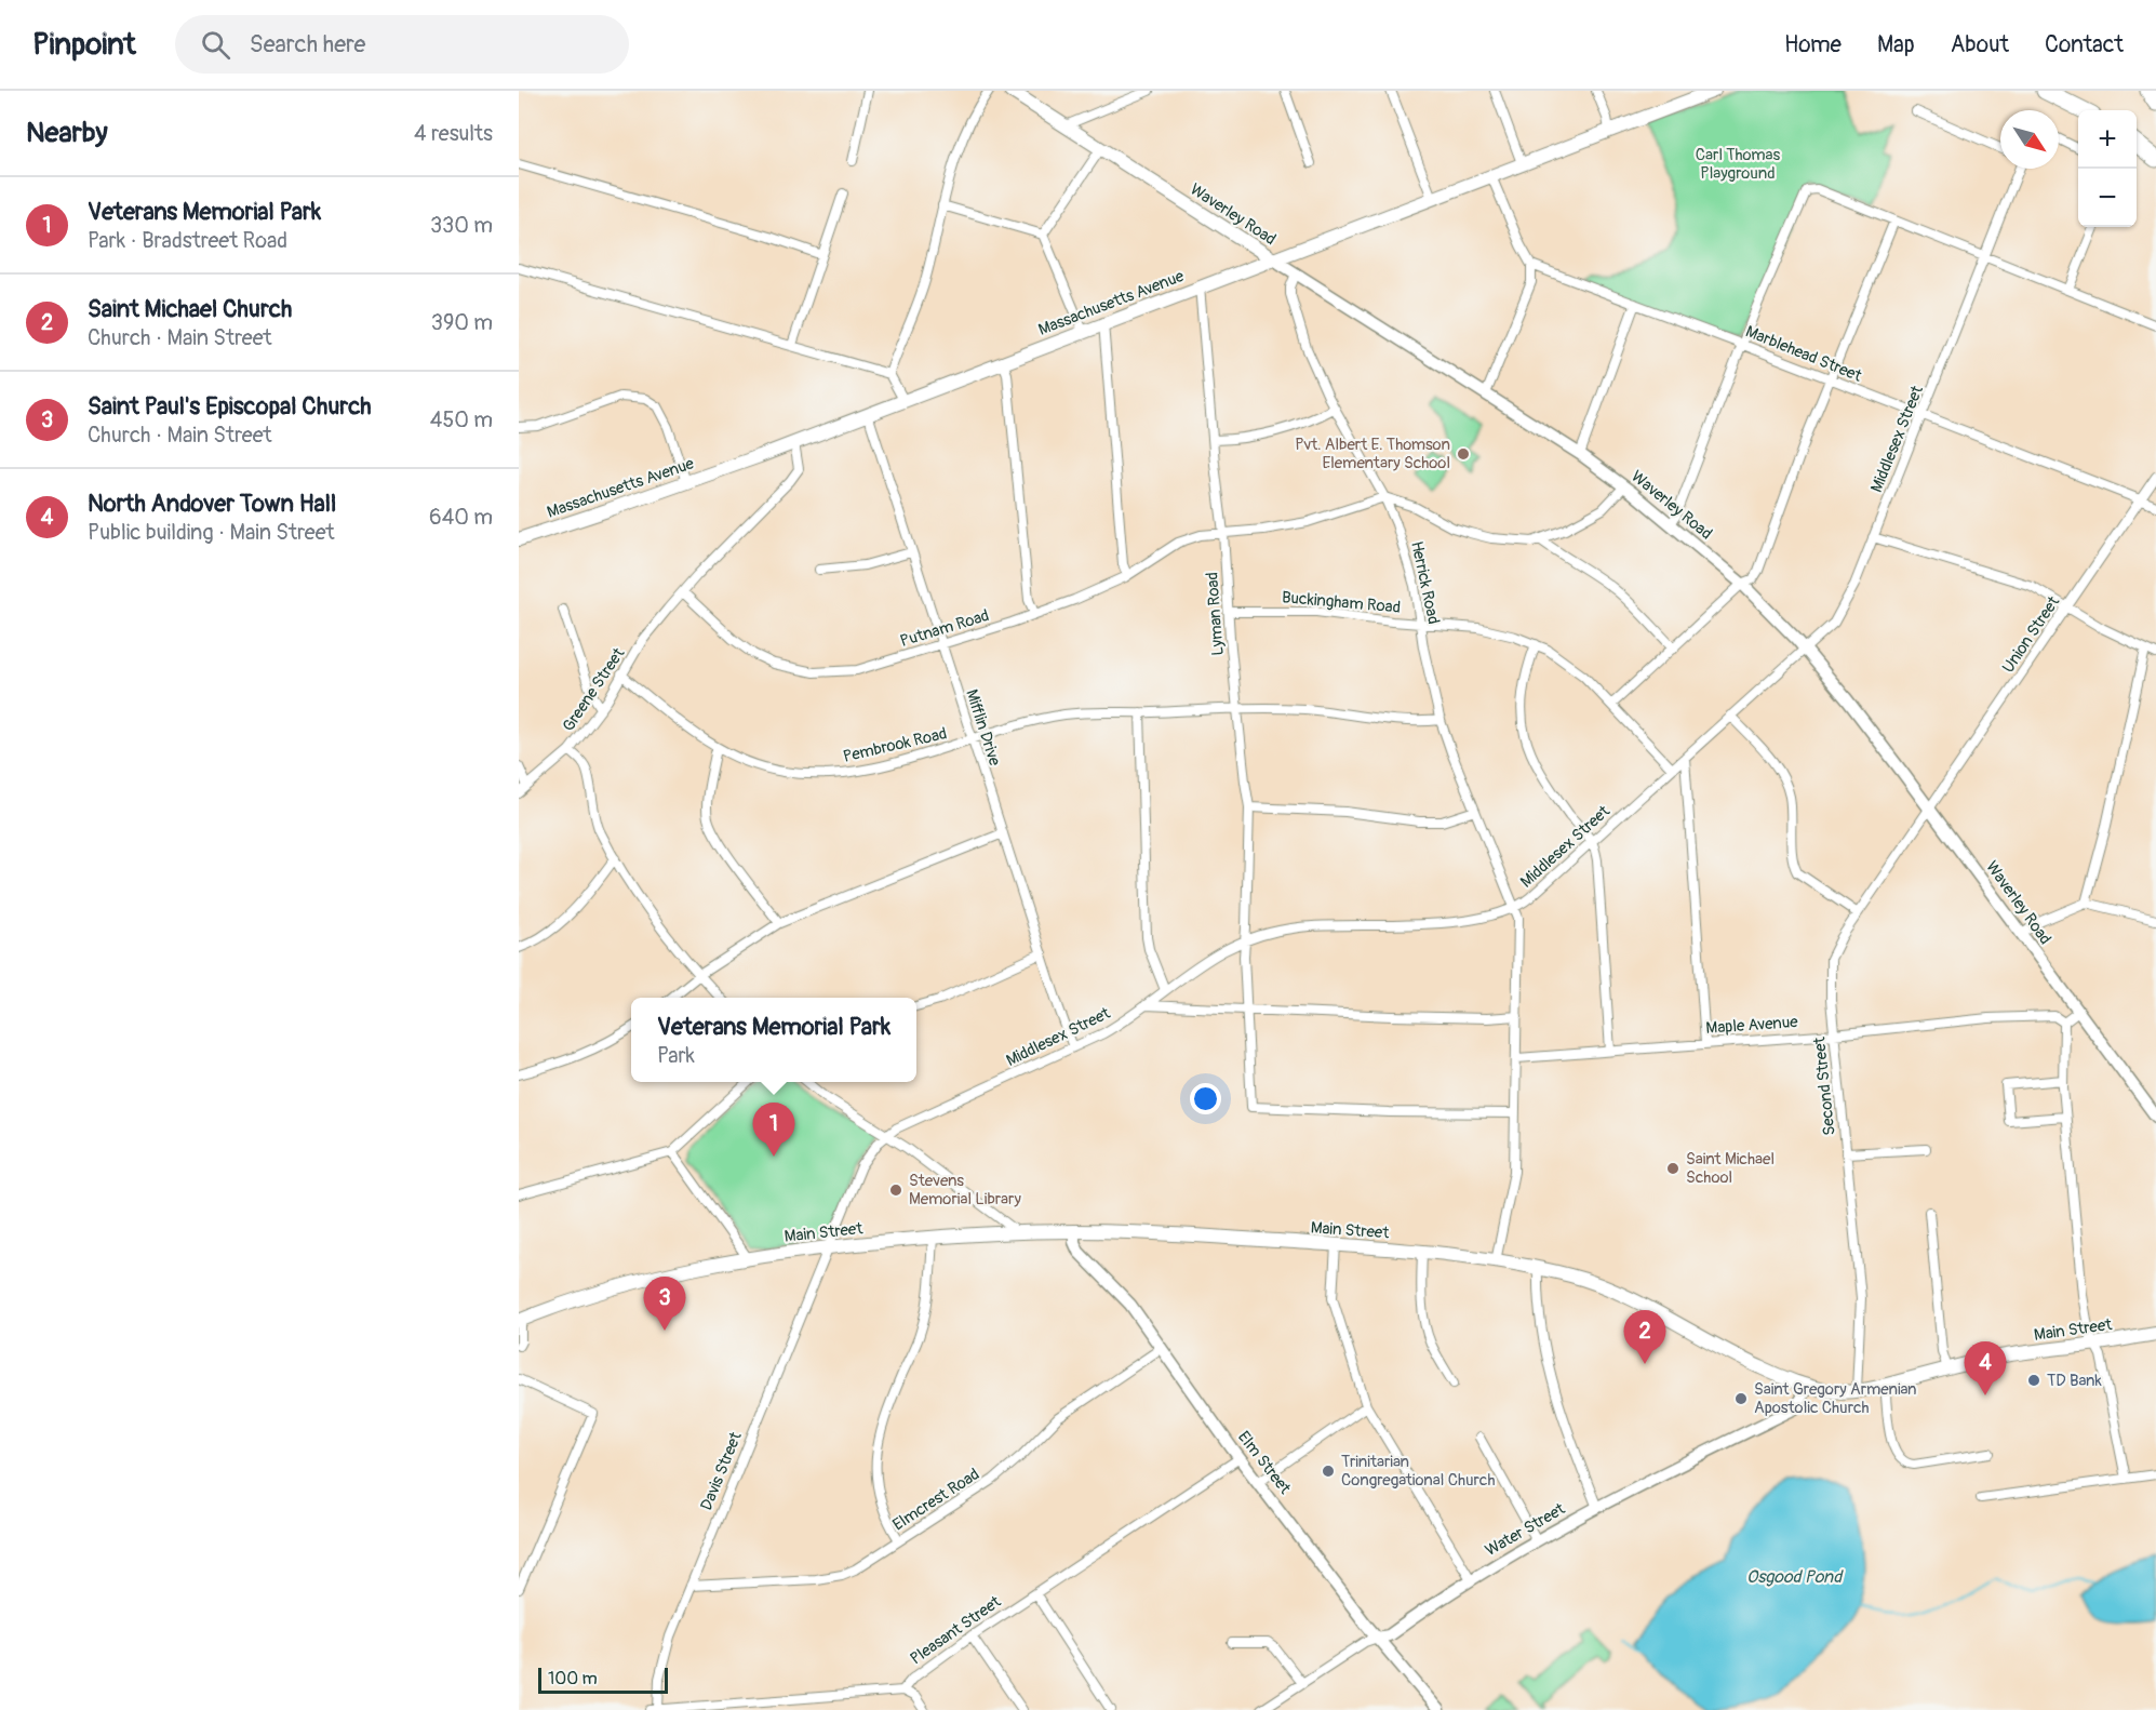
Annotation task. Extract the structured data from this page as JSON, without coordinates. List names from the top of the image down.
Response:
{
  "streets": {
    "main road": ["Waverley Road", "Massachusetts Avenue", "Main Street"],
    "street": [
      "Marblehead Street",
      "Middlesex Street",
      "Herrick Road",
      "Buckingham Road",
      "Lyman Road",
      "Putnam Road",
      "Union Street",
      "Greene Street",
      "Mifflin Drive",
      "Pembrook Road",
      "Maple Avenue",
      "Second Street",
      "Elm Street",
      "Davis Street",
      "Elmcrest Road",
      "Water Street",
      "Pleasant Street"
    ]
  },
  "crossings": [
    ["Waverley Road", "Massachusetts Avenue"],
    ["Waverley Road", "Middlesex Street"],
    ["Waverley Road", "Herrick Road"],
    ["Waverley Road", "Union Street"],
    ["Waverley Road", "Second Street"],
    ["Massachusetts Avenue", "Lyman Road"],
    ["Massachusetts Avenue", "Greene Street"],
    ["Massachusetts Avenue", "Mifflin Drive"],
    ["Marblehead Street", "Middlesex Street"],
    ["Marblehead Street", "Union Street"],
    ["Middlesex Street", "Herrick Road"],
    ["Middlesex Street", "Buckingham Road"],
    ["Middlesex Street", "Lyman Road"],
    ["Middlesex Street", "Mifflin Drive"],
    ["Middlesex Street", "Main Street"],
    ["Middlesex Street", "Davis Street"],
    ["Herrick Road", "Buckingham Road"],
    ["Herrick Road", "Lyman Road"],
    ["Herrick Road", "Putnam Road"],
    ["Herrick Road", "Pembrook Road"],
    ["Herrick Road", "Maple Avenue"],
    ["Herrick Road", "Main Street"],
    ["Buckingham Road", "Lyman Road"],
    ["Lyman Road", "Putnam Road"],
    ["Lyman Road", "Pembrook Road"],
    ["Putnam Road", "Greene Street"],
    ["Putnam Road", "Mifflin Drive"],
    ["Union Street", "Second Street"],
    ["Greene Street", "Pembrook Road"],
    ["Mifflin Drive", "Pembrook Road"],
    ["Maple Avenue", "Second Street"],
    ["Second Street", "Main Street"],
    ["Main Street", "Elm Street"],
    ["Main Street", "Davis Street"],
    ["Main Street", "Water Street"],
    ["Elm Street", "Elmcrest Road"],
    ["Elm Street", "Water Street"],
    ["Elm Street", "Pleasant Street"],
    ["Davis Street", "Elmcrest Road"]
  ],
  "water": ["Osgood Pond"],
  "parks": ["Carl Thomas Playground"],
  "places": [
    "Pvt. Albert E. Thomson Elementary School",
    "Saint Michael School",
    "Stevens Memorial Library",
    "TD Bank",
    "Saint Gregory Armenian Apostolic Church",
    "Trinitarian Congregational Church"
  ],
  "scale_bar": "100 m",
  "north": "bottom right",
  "page": {
    "header": "Pinpoint",
    "search": "Search here",
    "nav": [
      "Home",
      "Map",
      "About",
      "Contact"
    ],
    "heading": ["Nearby", "4 results"],
    "map_buttons": ["+", "−"],
    "list": [
      {
        "mark": "1",
        "name": "Veterans Memorial Park",
        "note": "Park · Bradstreet Road",
        "value": "330 m"
      },
      {
        "mark": "2",
        "name": "Saint Michael Church",
        "note": "Church · Main Street",
        "value": "390 m"
      },
      {
        "mark": "3",
        "name": "Saint Paul's Episcopal Church",
        "note": "Church · Main Street",
        "value": "450 m"
      },
      {
        "mark": "4",
        "name": "North Andover Town Hall",
        "note": "Public building · Main Street",
        "value": "640 m"
      }
    ],
    "popup": ["Veterans Memorial Park", "Park"],
    "pins": [
      "1",
      "3",
      "2",
      "4"
    ],
    "scale": "100 m"
  }
}
